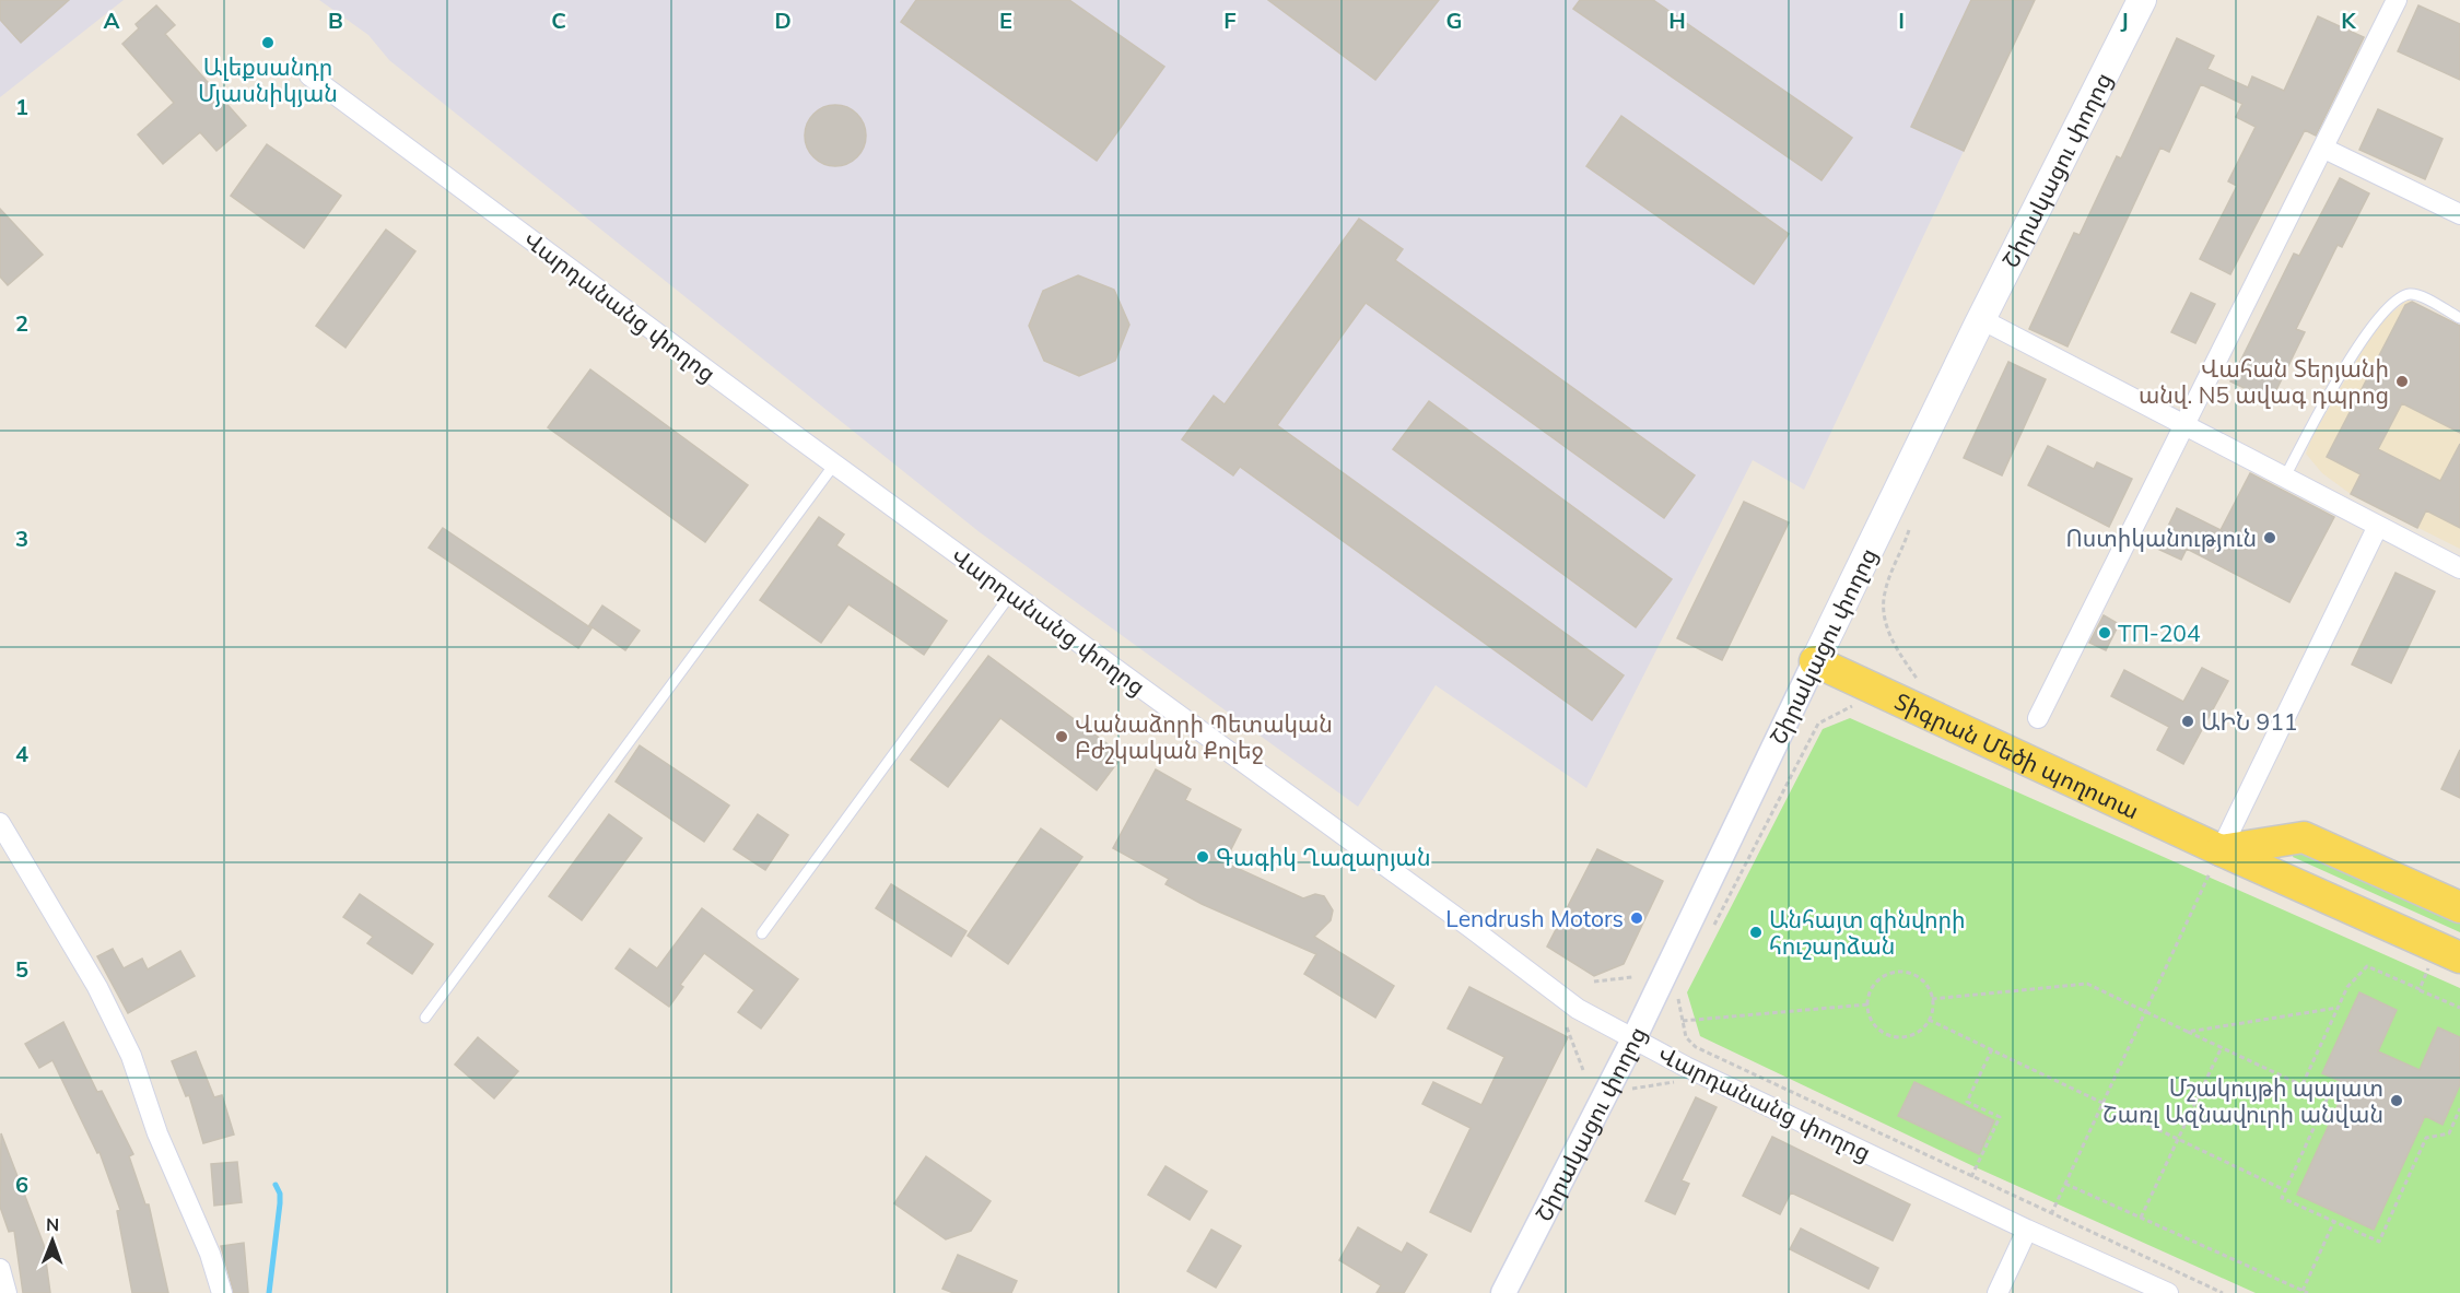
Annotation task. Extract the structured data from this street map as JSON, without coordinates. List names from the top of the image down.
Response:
{
  "streets": {
    "main road": ["Շիրակացու փողոց", "Տիգրան Մեծի պողոտա"],
    "street": ["Վարդանանց փողոց"]
  },
  "crossings": [
    ["Շիրակացու փողոց", "Վարդանանց փողոց"],
    ["Շիրակացու փողոց", "Տիգրան Մեծի պողոտա"]
  ],
  "places": [
    "Ալեքսանդր Մյասնիկյան",
    "Վահան Տերյանի անվ. N5 ավագ դպրոց",
    "Ոստիկանություն",
    "ТП-204",
    "ԱԻՆ 911",
    "Վանաձորի Պետական Բժշկական Քոլեջ",
    "Գագիկ Ղազարյան",
    "Lendrush Motors",
    "Անհայտ զինվորի հուշարձան",
    "Մշակույթի պալատ Շառլ Ազնավուրի անվան"
  ],
  "north": "top",
  "grid": {
    "columns": [
      "A",
      "B",
      "C",
      "D",
      "E",
      "F",
      "G",
      "H",
      "I",
      "J",
      "K"
    ],
    "rows": [
      "1",
      "2",
      "3",
      "4",
      "5",
      "6"
    ]
  }
}
